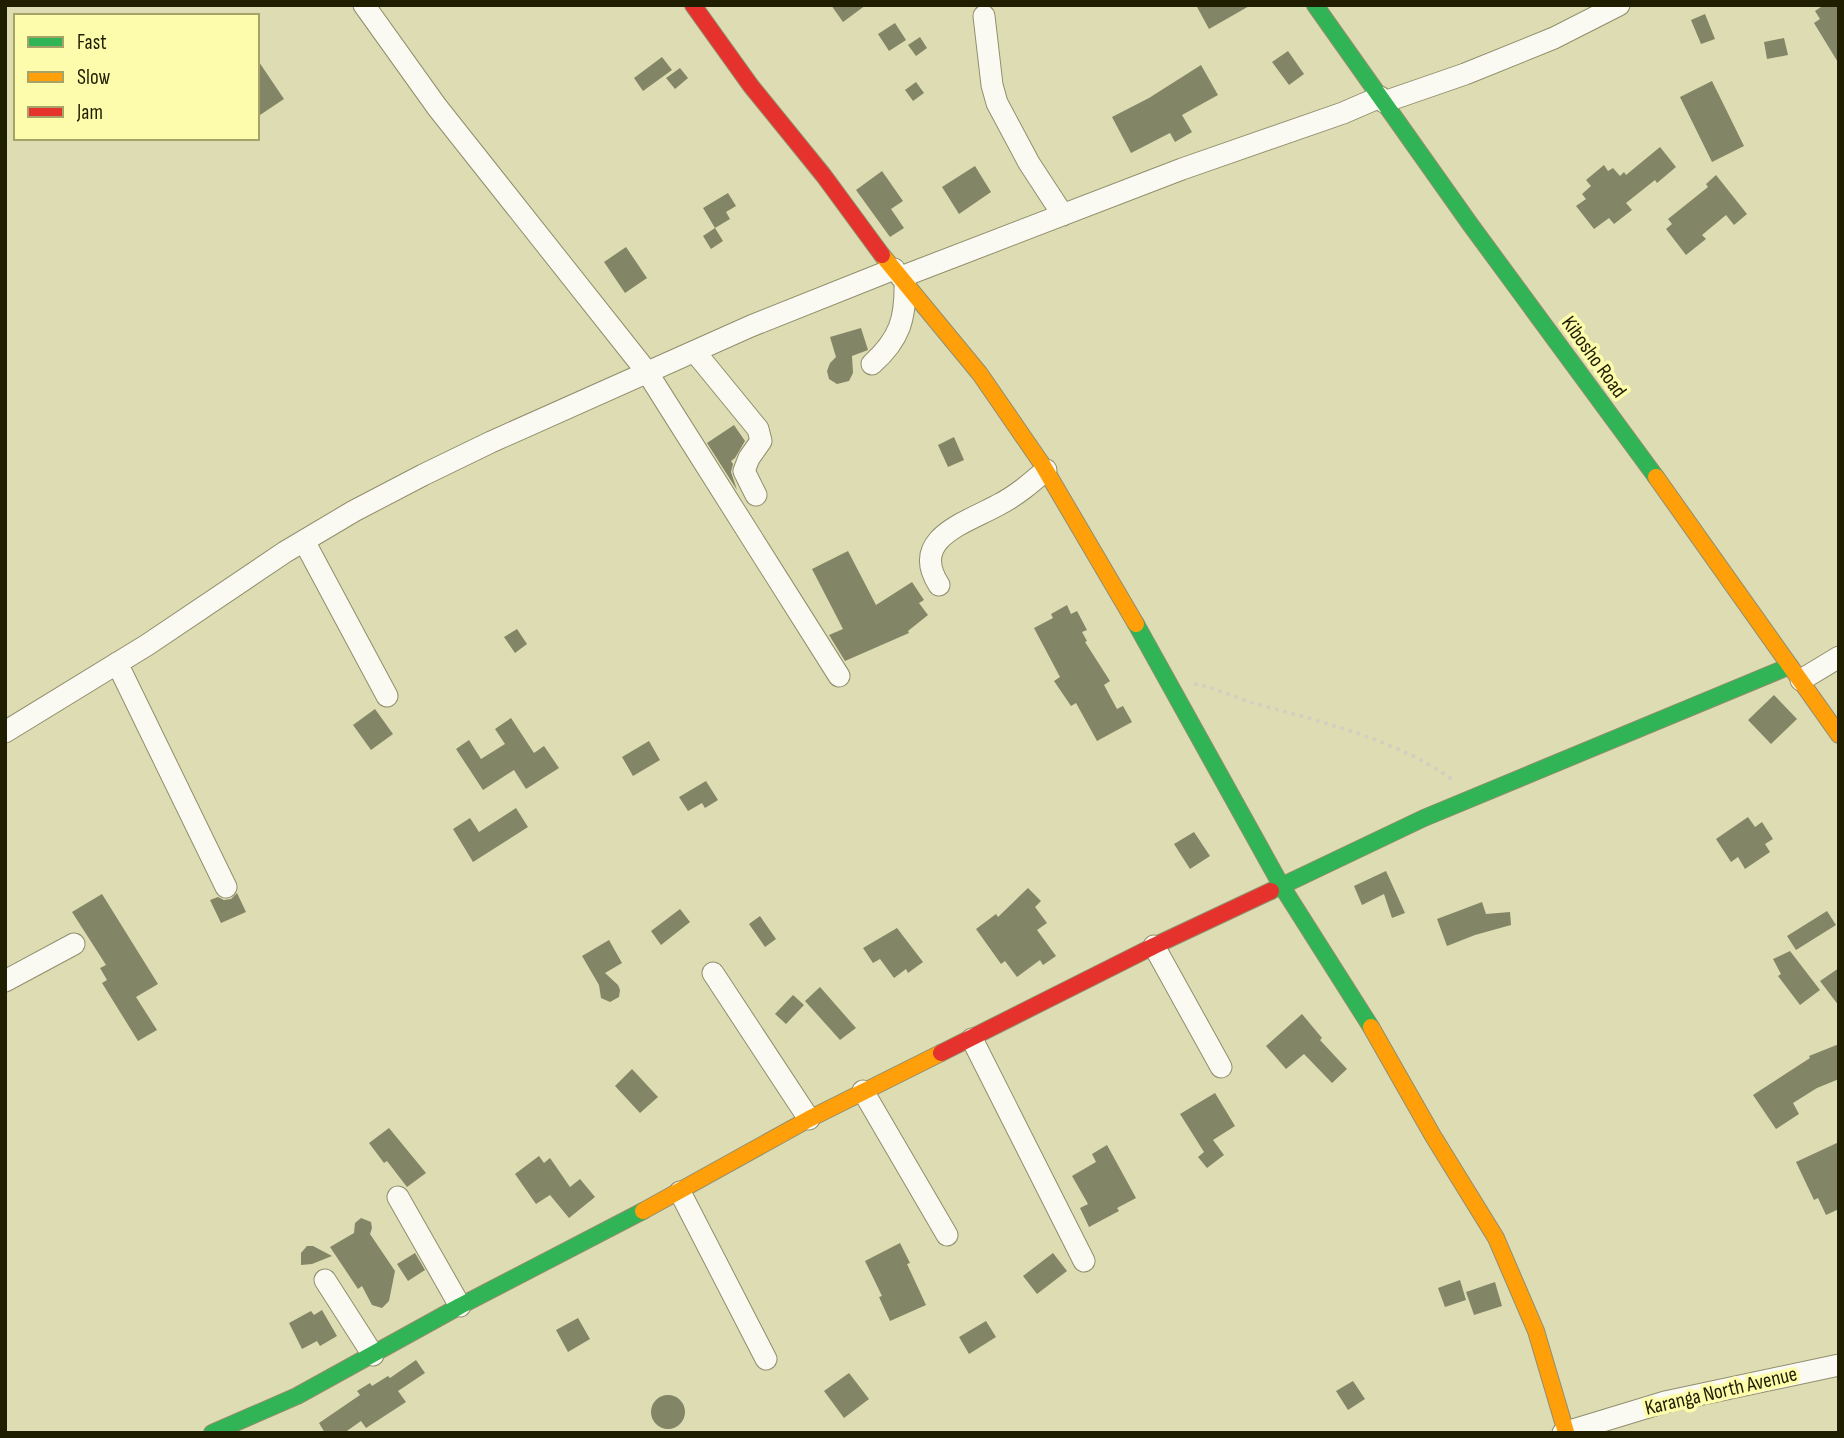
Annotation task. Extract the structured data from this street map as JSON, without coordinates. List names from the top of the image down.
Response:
{
  "streets": {
    "street": ["Kibosho Road", "Karanga North Avenue"]
  },
  "legend": ["Fast", "Slow", "Jam"]
}
